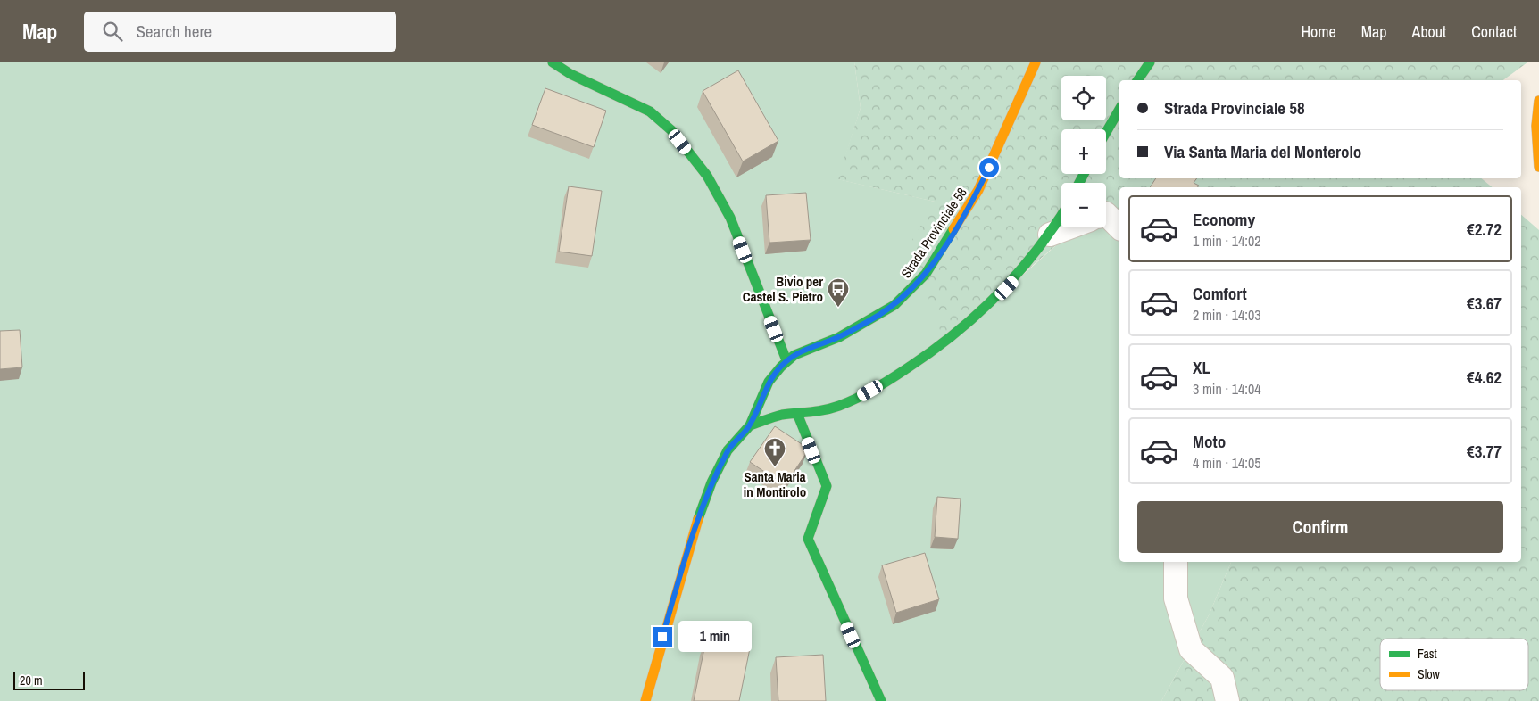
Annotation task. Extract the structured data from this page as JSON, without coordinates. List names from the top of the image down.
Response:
{
  "streets": {
    "street": ["Strada Provinciale 58"]
  },
  "places": {
    "bus stop": ["Bivio per Castel S. Pietro"],
    "church": ["Santa Maria in Montirolo"]
  },
  "legend": ["Fast", "Slow"],
  "scale_bar": "20 m",
  "page": {
    "header": "Map",
    "search": "Search here",
    "nav": [
      "Home",
      "Map",
      "About",
      "Contact"
    ],
    "map_buttons": ["+", "−"],
    "banner": ["Strada Provinciale 58", "Via Santa Maria del Monterolo"],
    "list": [
      {
        "name": "Economy",
        "note": "1 min · 14:02",
        "value": "€2.72"
      },
      {
        "name": "Comfort",
        "note": "2 min · 14:03",
        "value": "€3.67"
      },
      {
        "name": "XL",
        "note": "3 min · 14:04",
        "value": "€4.62"
      },
      {
        "name": "Moto",
        "note": "4 min · 14:05",
        "value": "€3.77"
      }
    ],
    "buttons": "Confirm",
    "bubble": "1 min",
    "scale": "20 m"
  }
}
